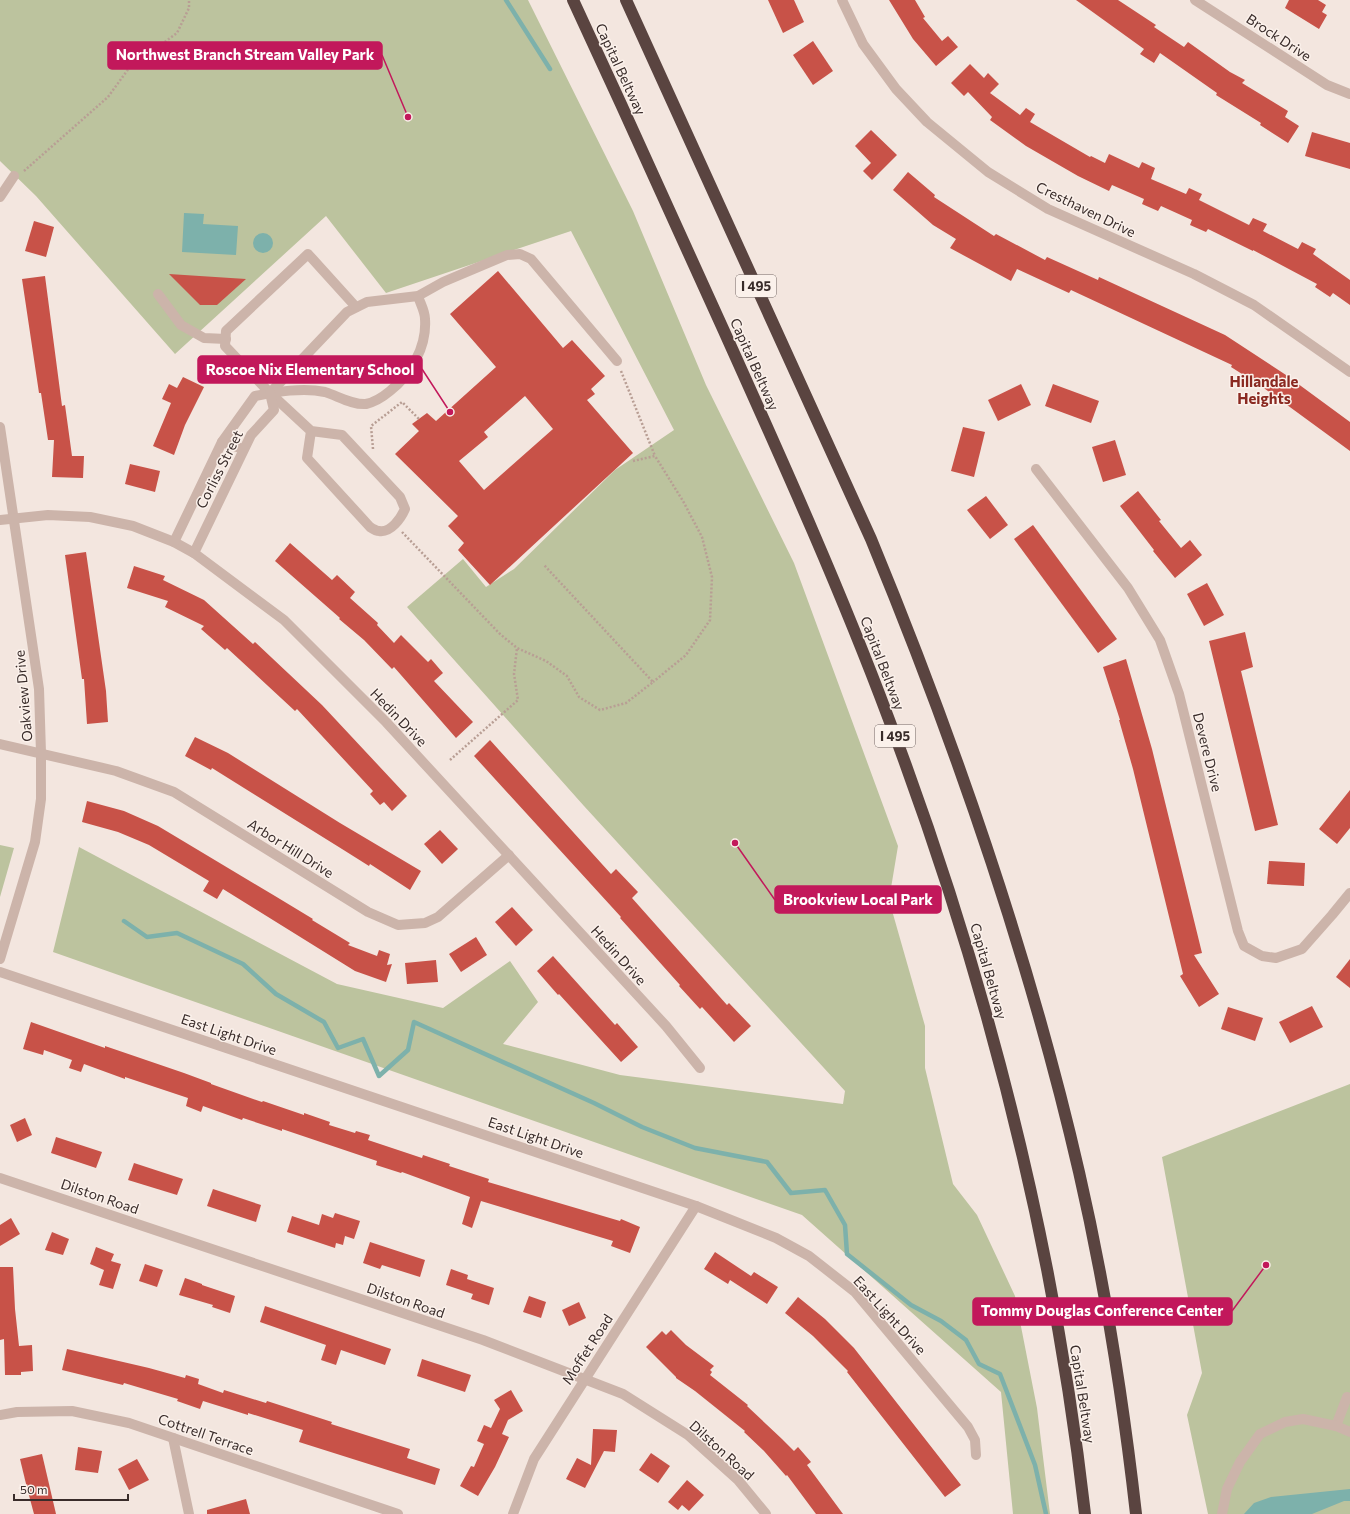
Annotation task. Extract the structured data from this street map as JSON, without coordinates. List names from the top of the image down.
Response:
{
  "streets": {
    "highway": ["Capital Beltway", "I 495"],
    "street": [
      "Brock Drive",
      "Cresthaven Drive",
      "Corliss Street",
      "Oakview Drive",
      "Hedin Drive",
      "Devere Drive",
      "Arbor Hill Drive",
      "East Light Drive",
      "Dilston Road",
      "Moffet Road",
      "Cottrell Terrace"
    ]
  },
  "crossings": [
    ["Corliss Street", "Hedin Drive"],
    ["Oakview Drive", "Hedin Drive"],
    ["Oakview Drive", "Arbor Hill Drive"],
    ["Hedin Drive", "Arbor Hill Drive"],
    ["East Light Drive", "Moffet Road"],
    ["Dilston Road", "Moffet Road"]
  ],
  "districts": ["Hillandale Heights"],
  "places": [
    "Northwest Branch Stream Valley Park",
    "Roscoe Nix Elementary School",
    "Brookview Local Park",
    "Tommy Douglas Conference Center"
  ],
  "scale_bar": "50 m"
}
